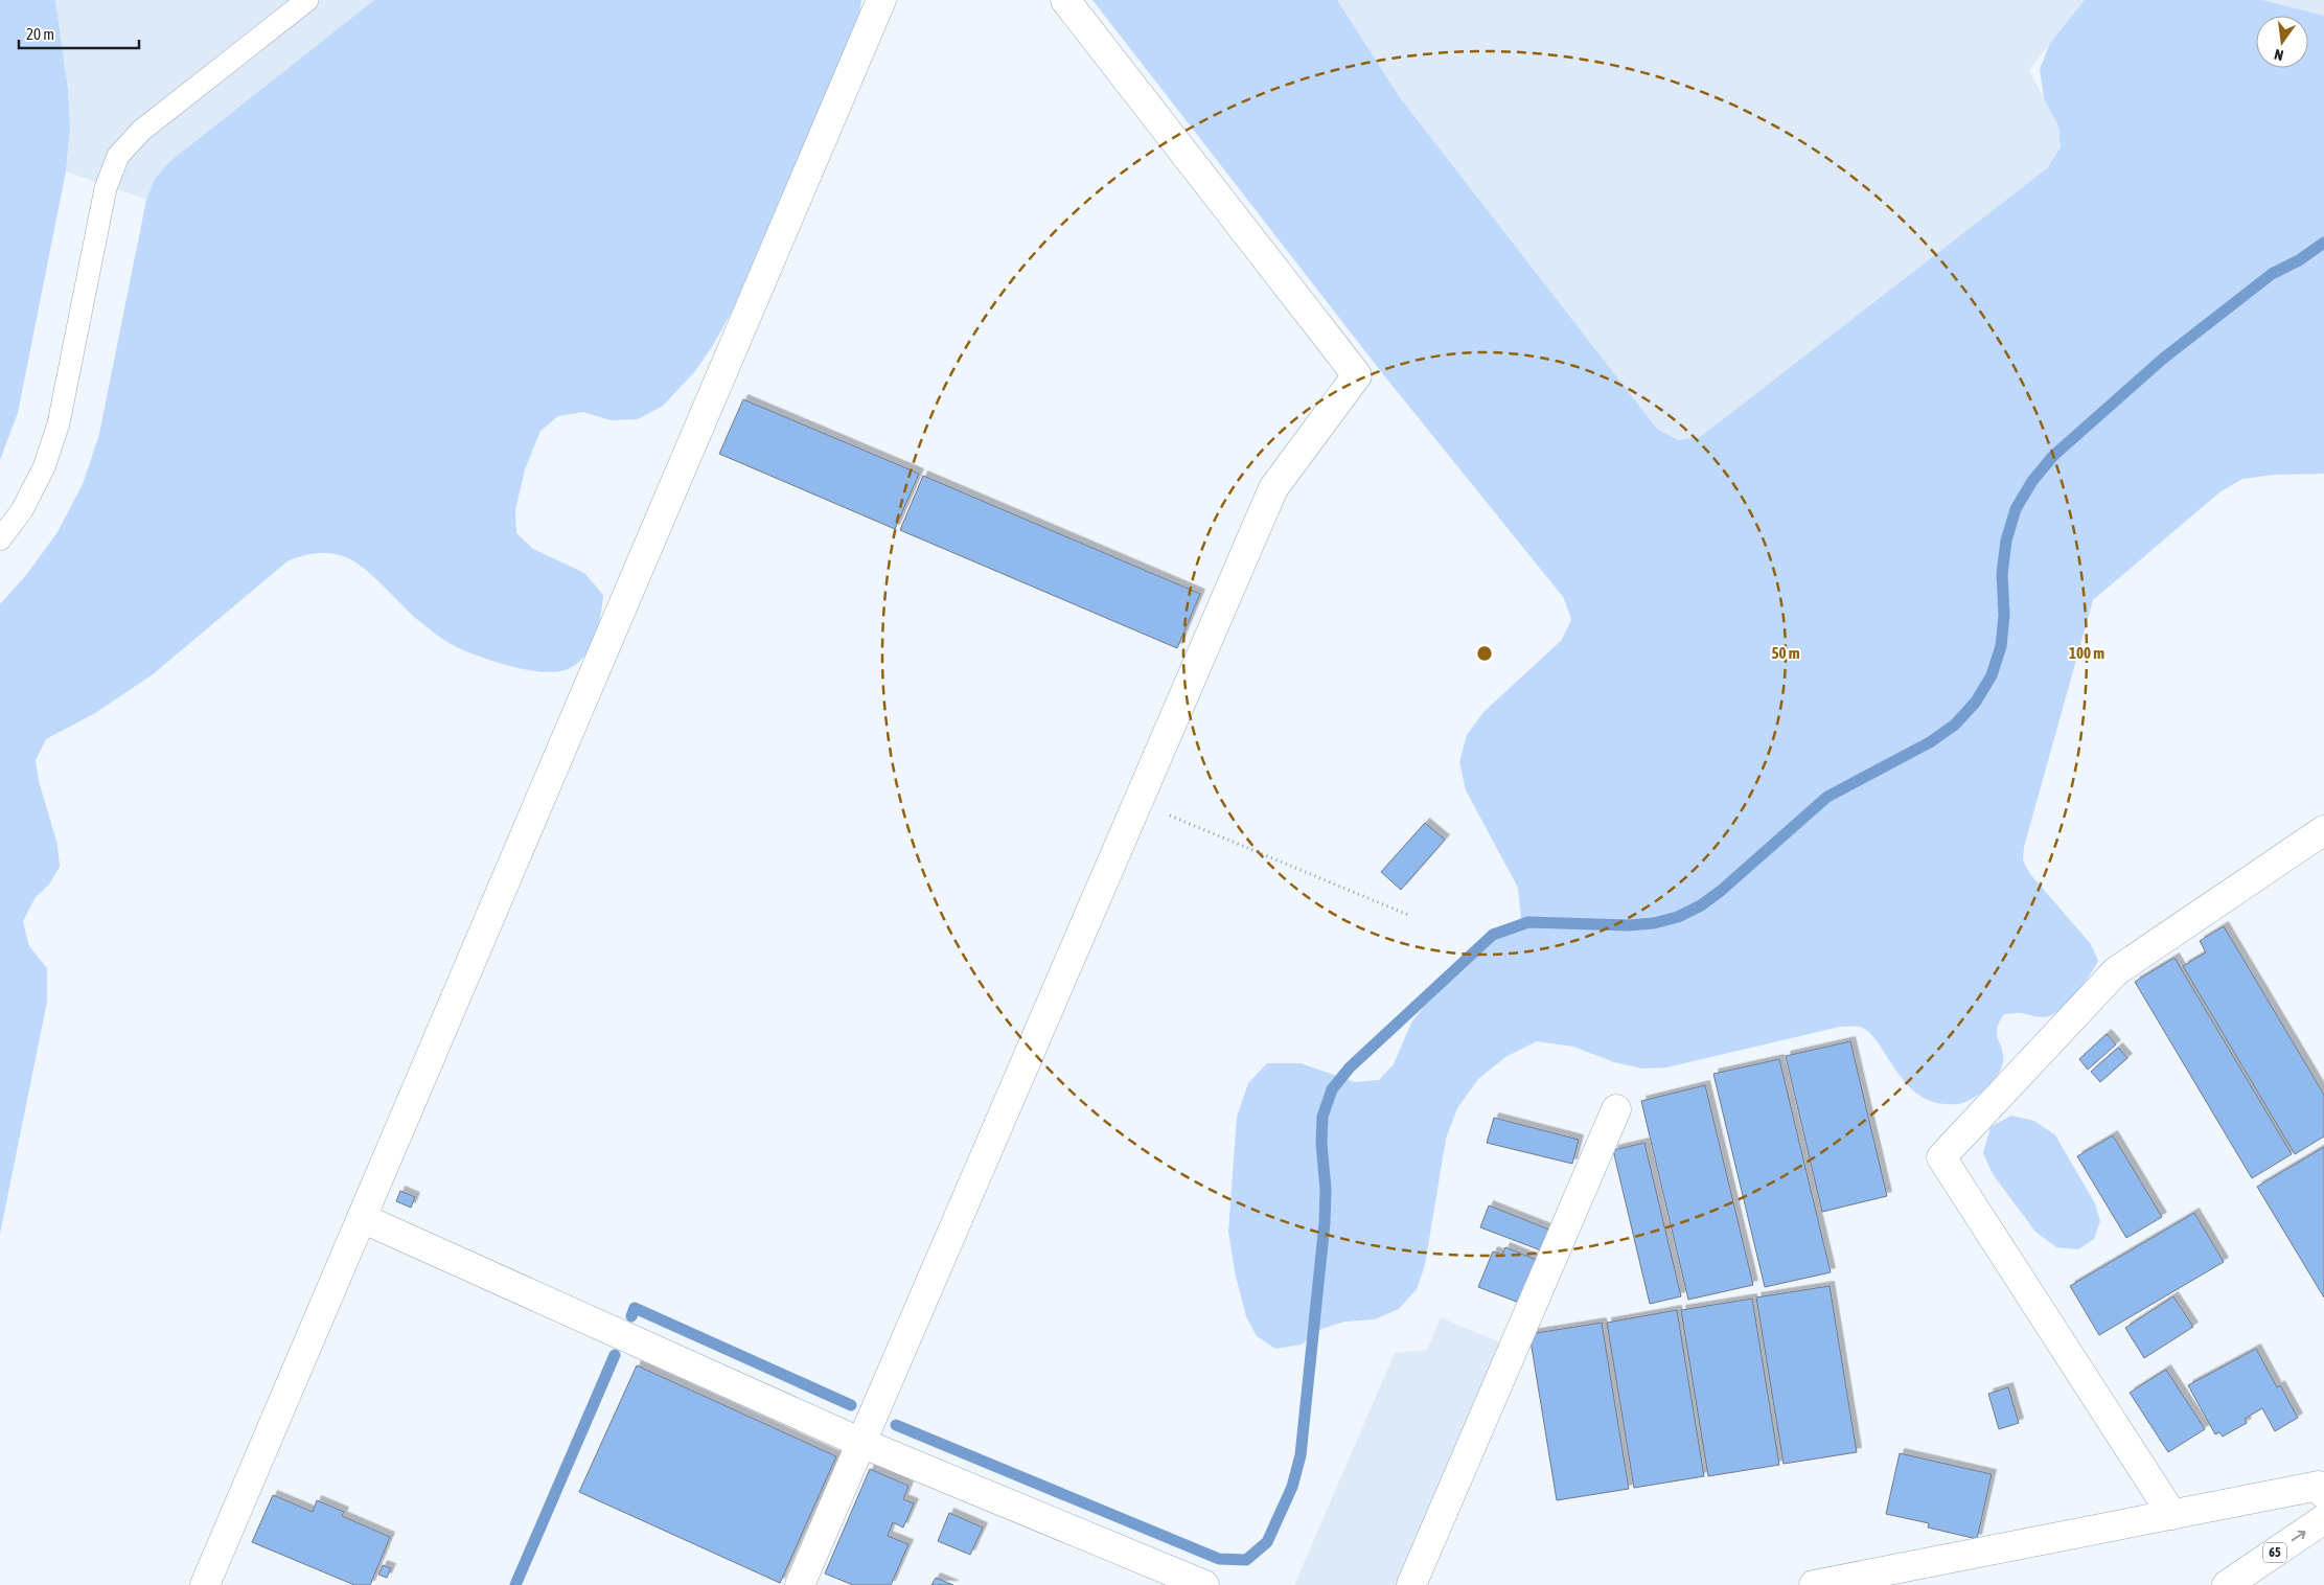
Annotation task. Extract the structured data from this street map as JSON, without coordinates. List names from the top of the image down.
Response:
{
  "streets": {
    "street": ["65"]
  },
  "scale_bar": "20 m",
  "north": "bottom",
  "rings": ["50 m", "100 m"]
}
